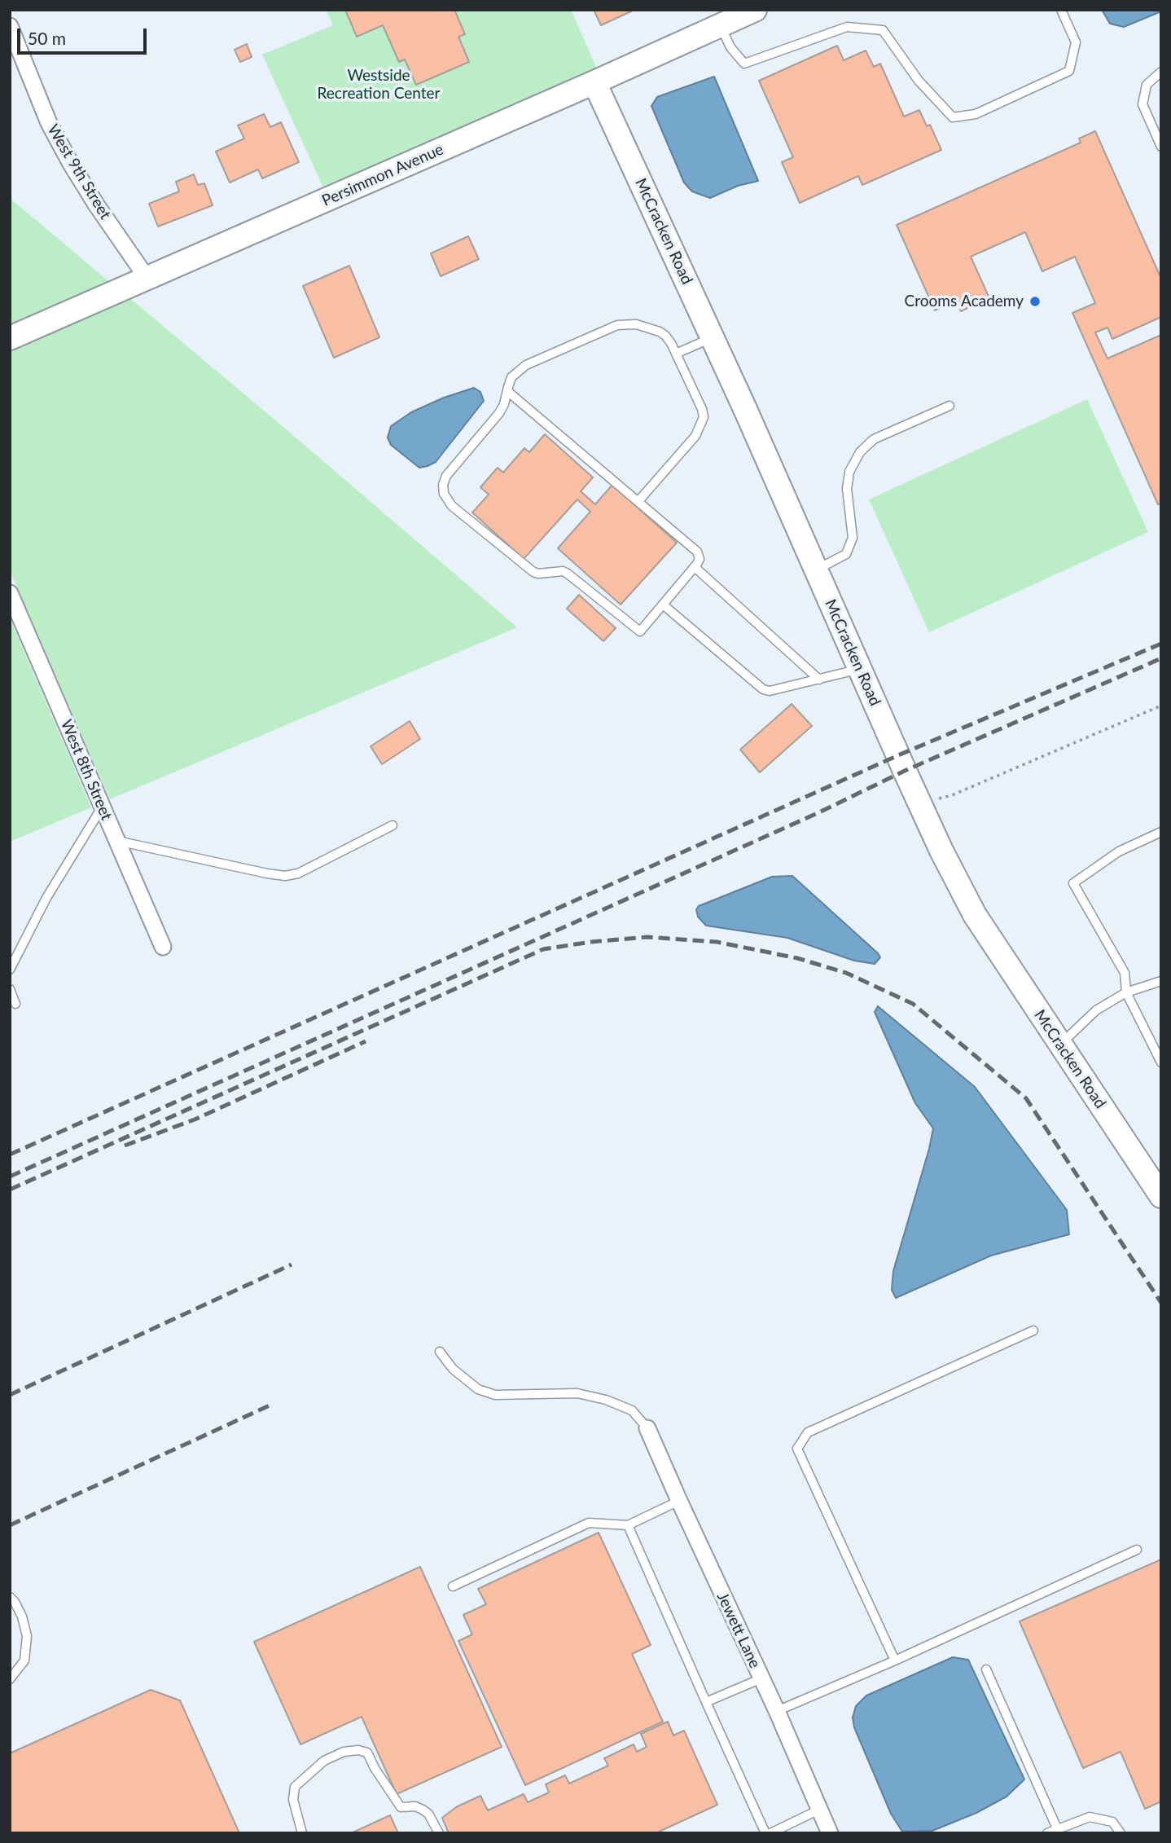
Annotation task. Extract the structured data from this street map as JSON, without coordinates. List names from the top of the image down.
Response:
{
  "streets": {
    "street": [
      "West 9th Street",
      "Persimmon Avenue",
      "McCracken Road",
      "West 8th Street",
      "Jewett Lane"
    ]
  },
  "crossings": [
    ["West 9th Street", "Persimmon Avenue"],
    ["Persimmon Avenue", "McCracken Road"]
  ],
  "parks": ["Westside Recreation Center"],
  "places": ["Crooms Academy"],
  "scale_bar": "50 m"
}
